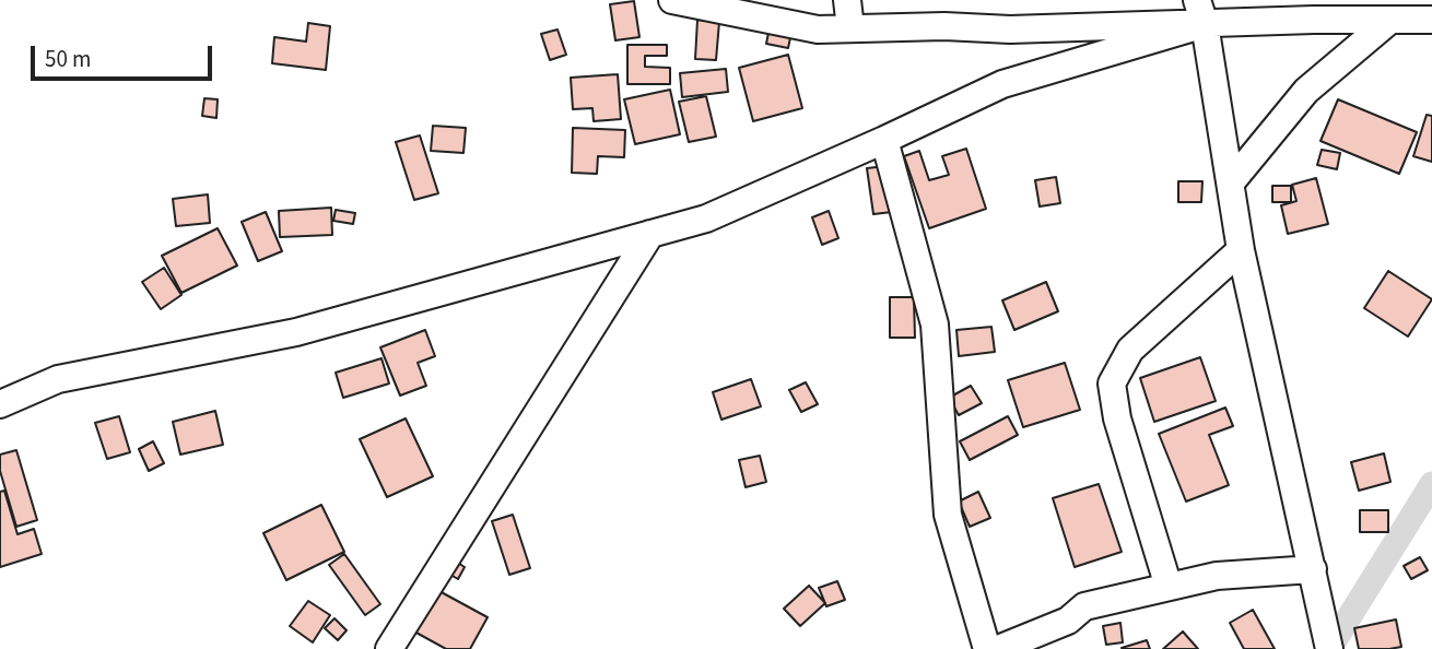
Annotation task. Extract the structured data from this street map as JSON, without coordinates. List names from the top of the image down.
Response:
{
  "scale_bar": "50 m"
}
